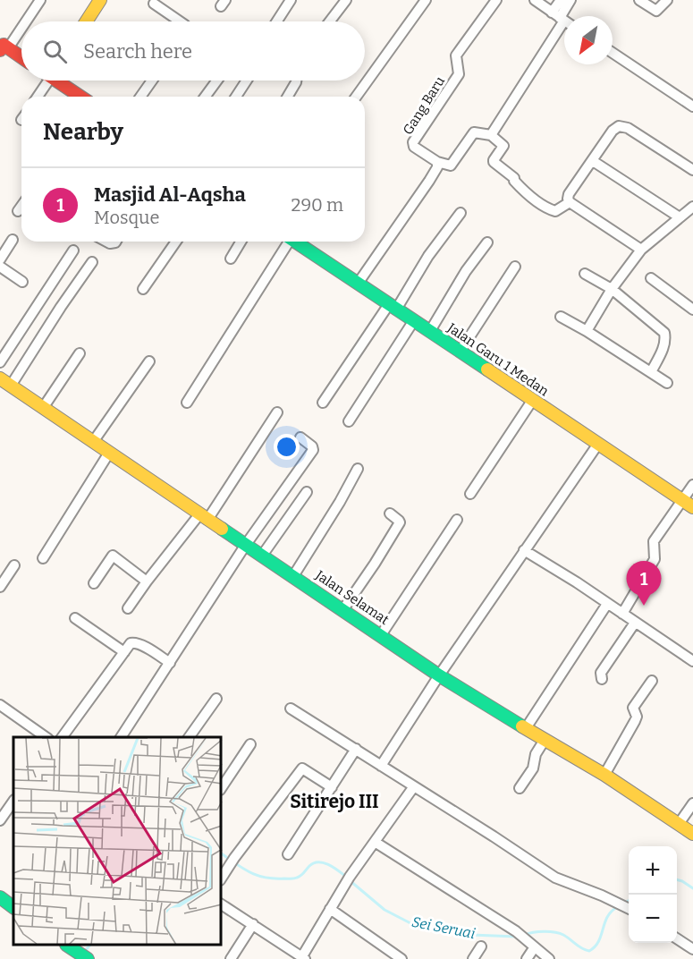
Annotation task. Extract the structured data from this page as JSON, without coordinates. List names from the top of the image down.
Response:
{
  "streets": {
    "street": ["Gang Baru", "Jalan Garu 1 Medan", "Jalan Selamat"]
  },
  "districts": ["Sitirejo III"],
  "water": ["Sei Seruai"],
  "north": "bottom left",
  "page": {
    "search": "Search here",
    "heading": "Nearby",
    "list": [
      {
        "mark": "1",
        "name": "Masjid Al-Aqsha",
        "note": "Mosque",
        "value": "290 m"
      }
    ],
    "pins": "1",
    "map_buttons": ["+", "−"]
  }
}
